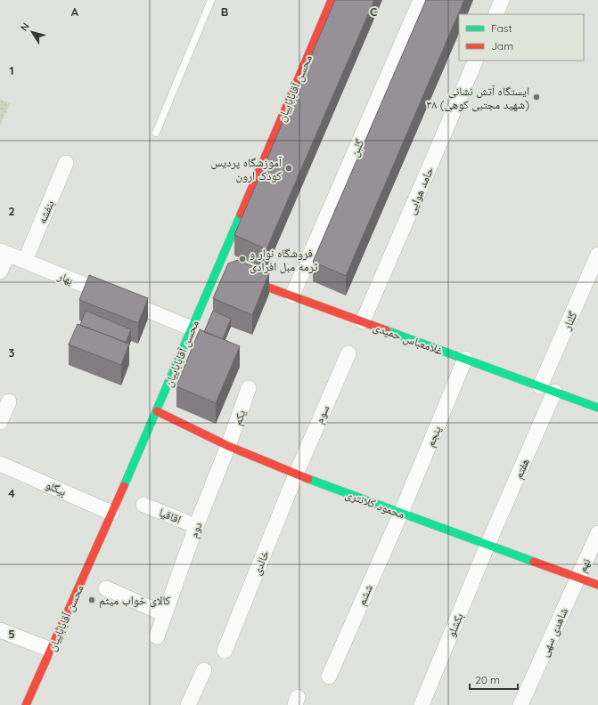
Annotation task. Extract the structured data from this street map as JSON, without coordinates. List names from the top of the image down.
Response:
{
  "streets": {
    "street": [
      "محسن آقاباباییان",
      "گلبن",
      "حامد هوایی",
      "بنفشه",
      "بهار",
      "گلنار",
      "غلامعباس حمیدی",
      "سوم",
      "یکم",
      "پنجم",
      "هفتم",
      "بیگلو",
      "محمود کلانتری",
      "اقاقیا",
      "دوم",
      "خالدی",
      "نهم",
      "ششم",
      "بکشلو",
      "شاهدی سهی"
    ]
  },
  "crossings": [
    ["محسن آقاباباییان", "بهار"],
    ["محسن آقاباباییان", "بیگلو"],
    ["محسن آقاباباییان", "محمود کلانتری"],
    ["گلبن", "غلامعباس حمیدی"],
    ["حامد هوایی", "غلامعباس حمیدی"],
    ["بنفشه", "بهار"],
    ["گلنار", "غلامعباس حمیدی"],
    ["غلامعباس حمیدی", "پنجم"],
    ["غلامعباس حمیدی", "هفتم"],
    ["سوم", "محمود کلانتری"],
    ["سوم", "خالدی"],
    ["یکم", "محمود کلانتری"],
    ["یکم", "دوم"],
    ["پنجم", "محمود کلانتری"],
    ["پنجم", "ششم"],
    ["هفتم", "محمود کلانتری"],
    ["هفتم", "بکشلو"],
    ["محمود کلانتری", "دوم"],
    ["محمود کلانتری", "خالدی"],
    ["محمود کلانتری", "نهم"],
    ["محمود کلانتری", "ششم"],
    ["محمود کلانتری", "بکشلو"],
    ["محمود کلانتری", "شاهدی سهی"],
    ["اقاقیا", "دوم"],
    ["نهم", "شاهدی سهی"]
  ],
  "places": [
    "ایستگاه آتش نشانی ۳۸ (شهید مجتبی کوهی)",
    "آموزشگاه پردیس کودک ارون",
    "فروشگاه نوار و ثرمه مبل افرادی",
    "کالای خواب میثم"
  ],
  "legend": ["Fast", "Jam"],
  "scale_bar": "20 m",
  "north": "top left",
  "grid": {
    "columns": ["A", "B", "C"],
    "rows": [
      "1",
      "2",
      "3",
      "4",
      "5"
    ]
  }
}
